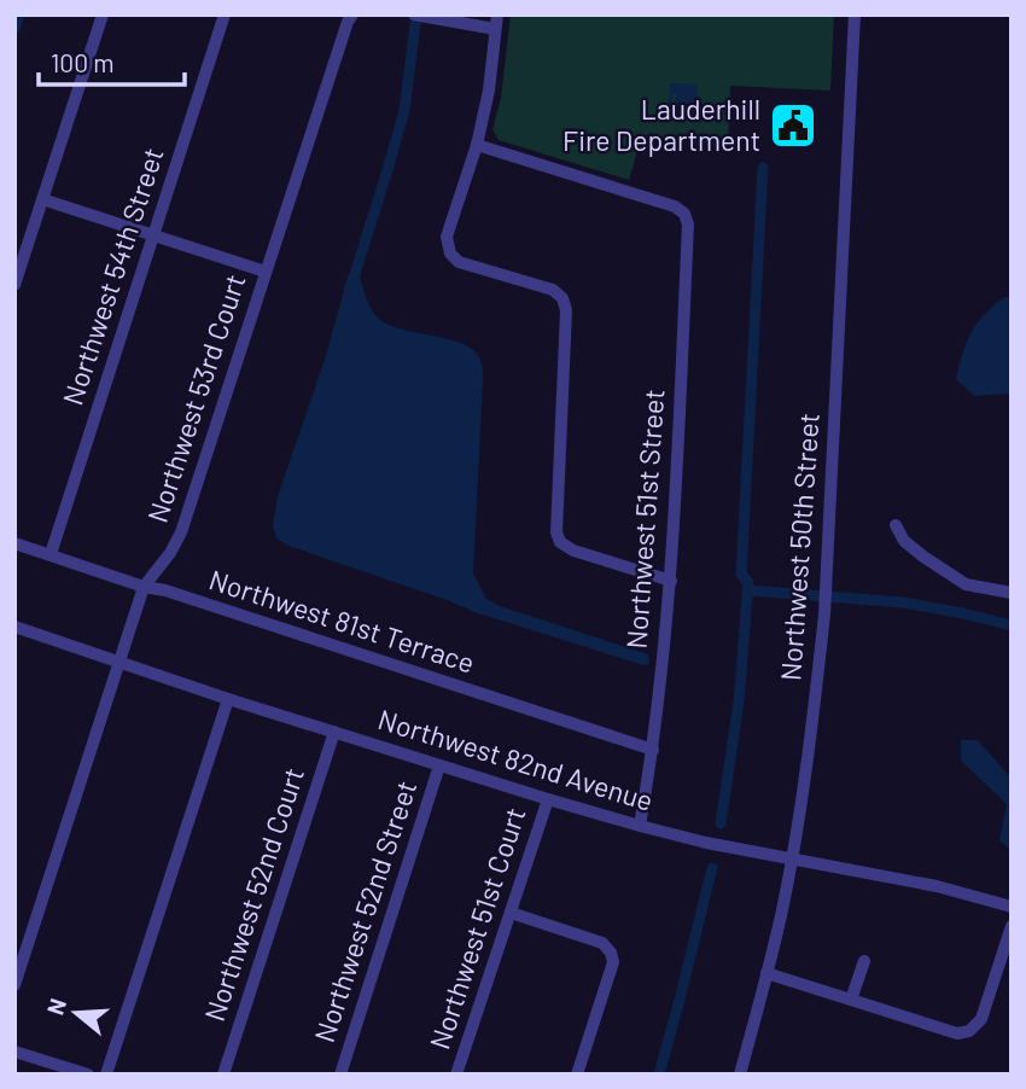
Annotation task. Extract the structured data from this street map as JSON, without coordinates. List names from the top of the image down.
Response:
{
  "streets": {
    "street": [
      "Northwest 54th Street",
      "Northwest 53rd Court",
      "Northwest 51st Street",
      "Northwest 50th Street",
      "Northwest 81st Terrace",
      "Northwest 82nd Avenue",
      "Northwest 52nd Court",
      "Northwest 52nd Street",
      "Northwest 51st Court"
    ]
  },
  "crossings": [
    ["Northwest 54th Street", "Northwest 81st Terrace"],
    ["Northwest 53rd Court", "Northwest 81st Terrace"],
    ["Northwest 53rd Court", "Northwest 82nd Avenue"],
    ["Northwest 51st Street", "Northwest 81st Terrace"],
    ["Northwest 51st Street", "Northwest 82nd Avenue"],
    ["Northwest 50th Street", "Northwest 82nd Avenue"],
    ["Northwest 82nd Avenue", "Northwest 52nd Court"],
    ["Northwest 82nd Avenue", "Northwest 52nd Street"],
    ["Northwest 82nd Avenue", "Northwest 51st Court"]
  ],
  "places": {
    "public building": ["Lauderhill Fire Department"]
  },
  "scale_bar": "100 m",
  "north": "left"
}
